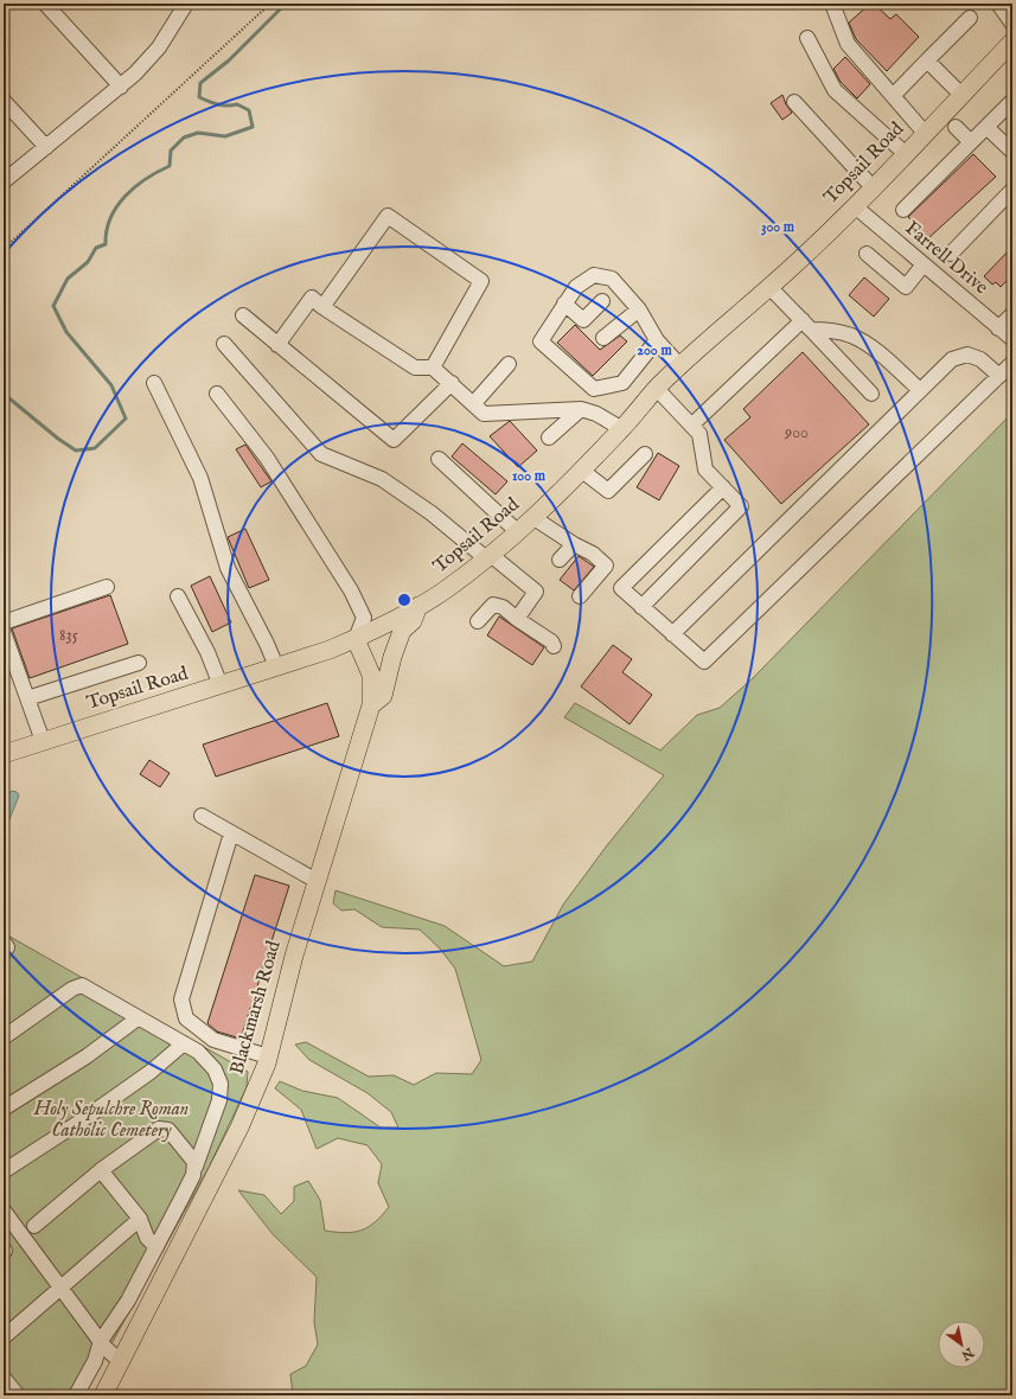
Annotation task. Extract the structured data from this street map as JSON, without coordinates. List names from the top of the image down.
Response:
{
  "streets": {
    "main road": ["Topsail Road", "Blackmarsh Road"],
    "street": ["Farrell Drive"]
  },
  "crossings": [
    ["Topsail Road", "Farrell Drive"],
    ["Topsail Road", "Blackmarsh Road"]
  ],
  "parks": ["Holy Sepulchre Roman Catholic Cemetery"],
  "house_numbers": ["900", "835"],
  "north": "bottom right",
  "rings": ["300 m", "200 m", "100 m"]
}
